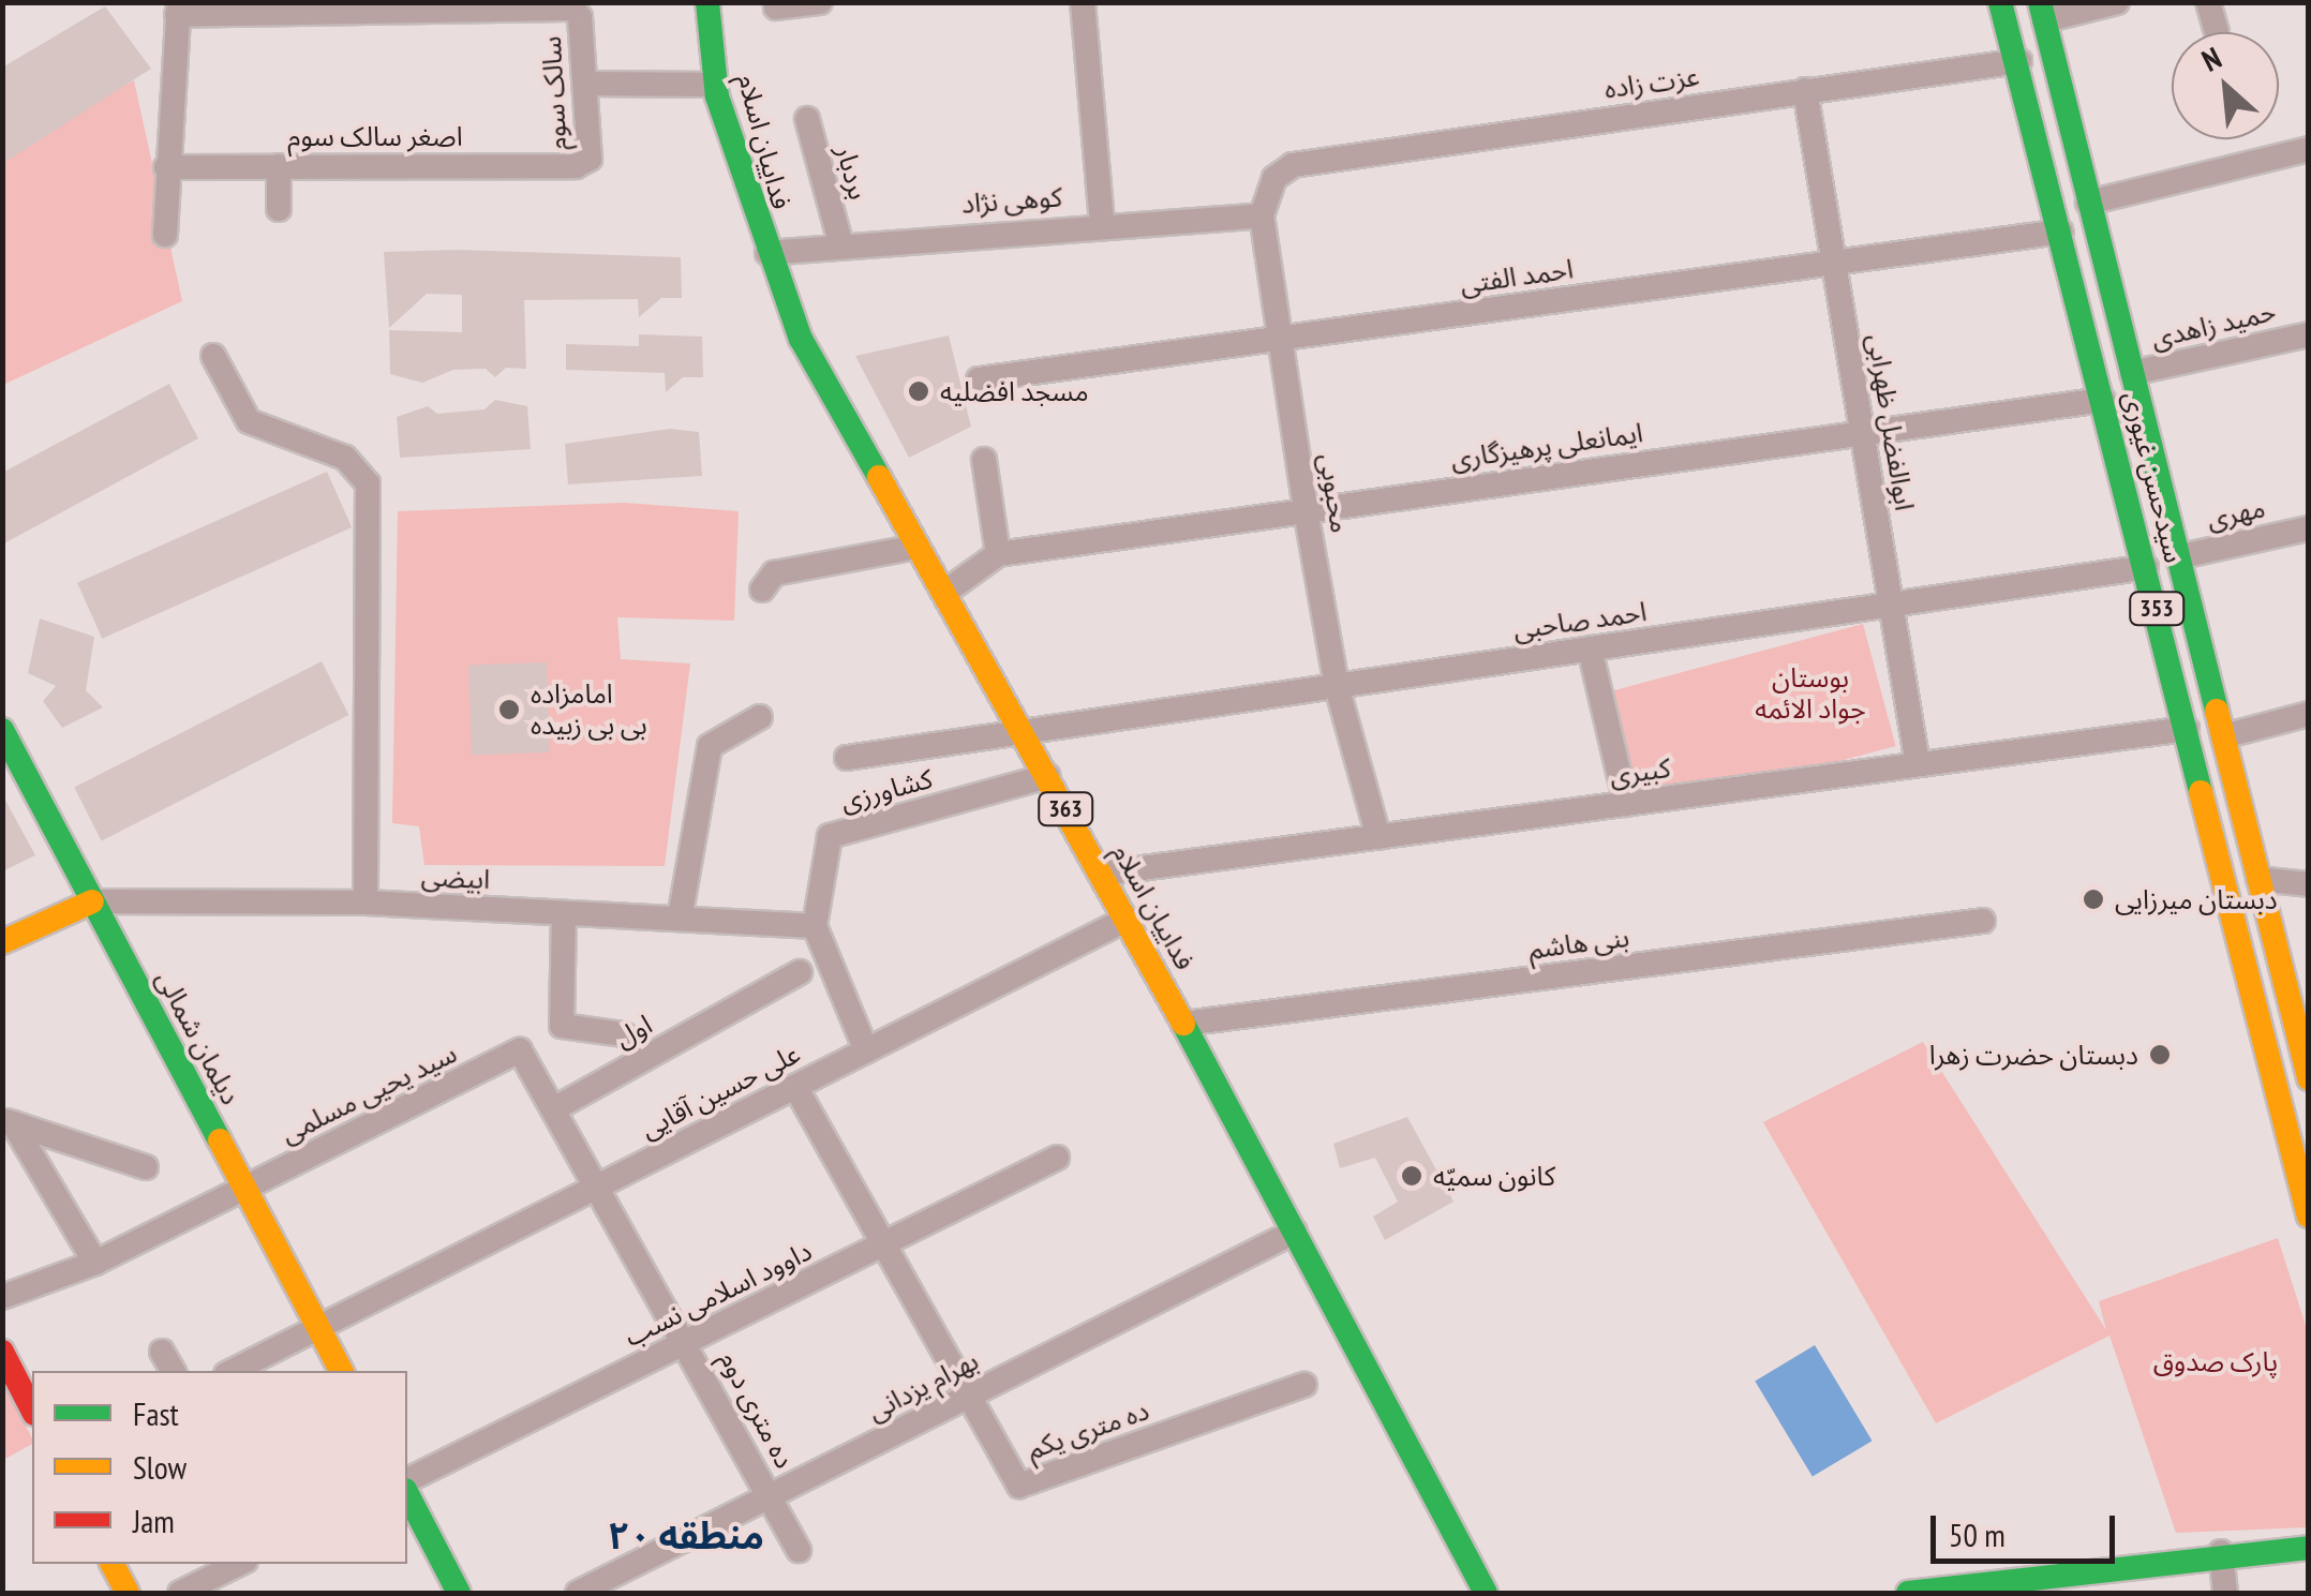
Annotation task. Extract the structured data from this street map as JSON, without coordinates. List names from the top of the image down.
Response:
{
  "streets": {
    "main road": [
      "فداییان اسلام",
      "سیدحسن غیوری",
      "353",
      "363",
      "دیلمان شمالی"
    ],
    "street": [
      "عزت زاده",
      "سالک سوم",
      "اصغر سالک سوم",
      "بردبار",
      "کوهی نژاد",
      "احمد الفتی",
      "حمید زاهدی",
      "ابوالفضل ظهرابی",
      "ایمانعلی پرهیزگاری",
      "محبوبی",
      "مهری",
      "احمد صاحبی",
      "کبیری",
      "کشاورزی",
      "ابیضی",
      "بنی هاشم",
      "اول",
      "علی حسین آقایی",
      "سید یحیی مسلمی",
      "داوود اسلامی نسب",
      "بهرام یزدانی",
      "ده متری دوم",
      "ده متری یکم"
    ]
  },
  "crossings": [
    ["عزت زاده", "کوهی نژاد"],
    ["عزت زاده", "ابوالفضل ظهرابی"],
    ["عزت زاده", "سیدحسن غیوری"],
    ["عزت زاده", "محبوبی"],
    ["سالک سوم", "اصغر سالک سوم"],
    ["فداییان اسلام", "کوهی نژاد"],
    ["فداییان اسلام", "احمد صاحبی"],
    ["فداییان اسلام", "کبیری"],
    ["فداییان اسلام", "کشاورزی"],
    ["فداییان اسلام", "بنی هاشم"],
    ["فداییان اسلام", "علی حسین آقایی"],
    ["فداییان اسلام", "بهرام یزدانی"],
    ["بردبار", "کوهی نژاد"],
    ["کوهی نژاد", "محبوبی"],
    ["احمد الفتی", "ابوالفضل ظهرابی"],
    ["احمد الفتی", "سیدحسن غیوری"],
    ["احمد الفتی", "محبوبی"],
    ["حمید زاهدی", "سیدحسن غیوری"],
    ["ابوالفضل ظهرابی", "ایمانعلی پرهیزگاری"],
    ["ابوالفضل ظهرابی", "احمد صاحبی"],
    ["ابوالفضل ظهرابی", "کبیری"],
    ["ایمانعلی پرهیزگاری", "سیدحسن غیوری"],
    ["ایمانعلی پرهیزگاری", "محبوبی"],
    ["سیدحسن غیوری", "مهری"],
    ["سیدحسن غیوری", "احمد صاحبی"],
    ["سیدحسن غیوری", "کبیری"],
    ["محبوبی", "احمد صاحبی"],
    ["محبوبی", "کبیری"],
    ["کشاورزی", "ابیضی"],
    ["ابیضی", "دیلمان شمالی"],
    ["اول", "سید یحیی مسلمی"],
    ["اول", "ده متری دوم"],
    ["دیلمان شمالی", "علی حسین آقایی"],
    ["دیلمان شمالی", "سید یحیی مسلمی"],
    ["علی حسین آقایی", "ده متری دوم"],
    ["علی حسین آقایی", "ده متری یکم"],
    ["سید یحیی مسلمی", "ده متری دوم"],
    ["داوود اسلامی نسب", "ده متری دوم"],
    ["داوود اسلامی نسب", "ده متری یکم"],
    ["بهرام یزدانی", "ده متری دوم"],
    ["بهرام یزدانی", "ده متری یکم"]
  ],
  "districts": ["منطقه ۲۰"],
  "parks": ["بوستان جواد الائمه", "پارک صدوق"],
  "places": [
    "مسجد افضلیه",
    "امامزاده بی بی زبیده",
    "دبستان میرزایی",
    "دبستان حضرت زهرا",
    "کانون سمیّه"
  ],
  "legend": ["Fast", "Slow", "Jam"],
  "scale_bar": "50 m",
  "north": "top left"
}
